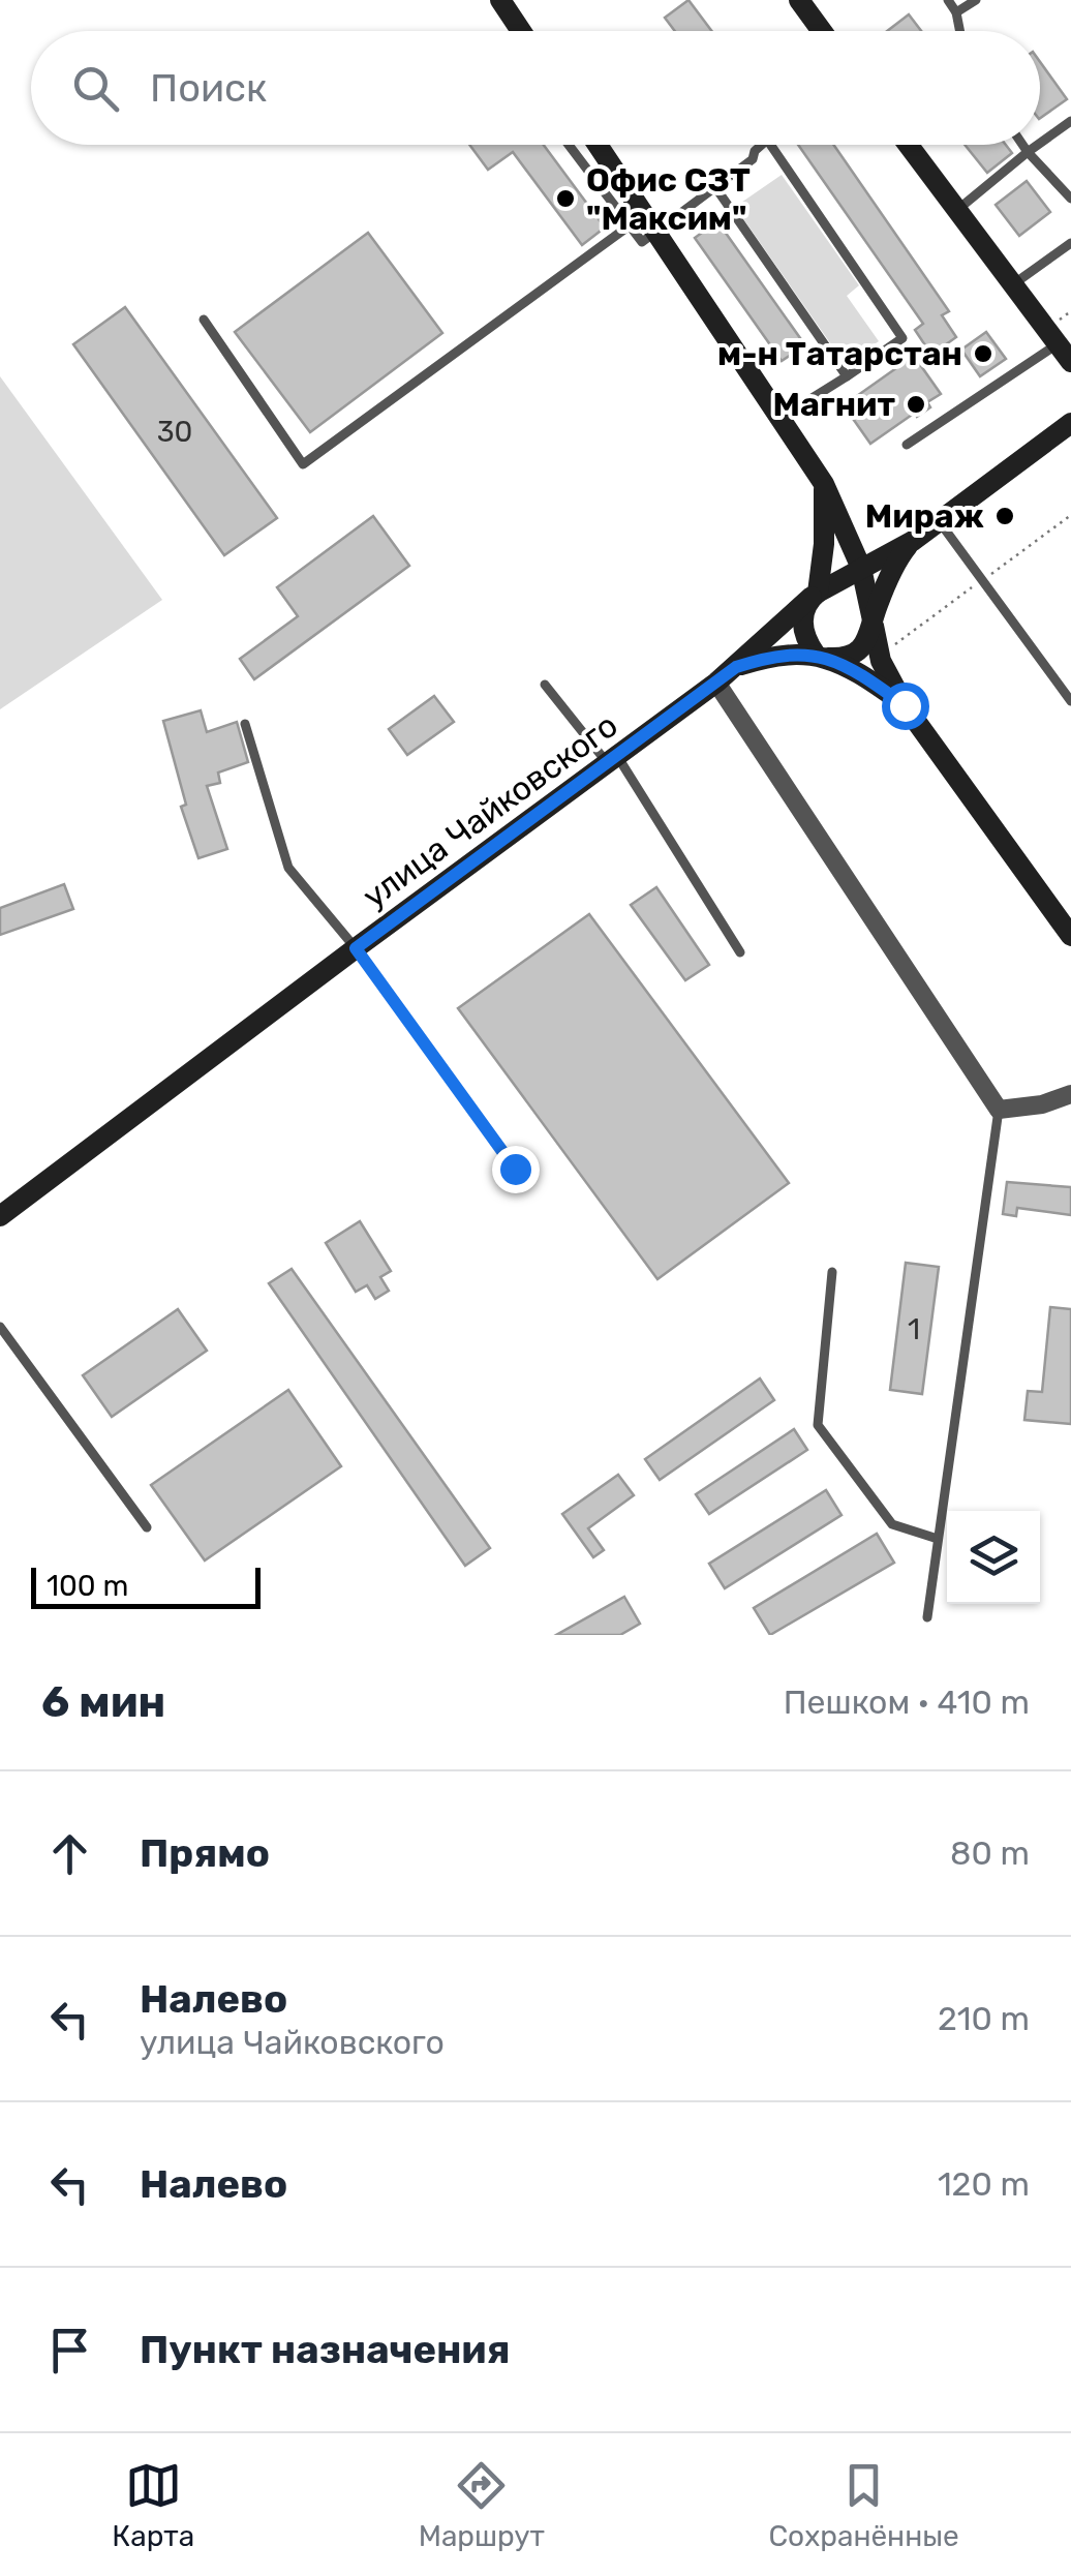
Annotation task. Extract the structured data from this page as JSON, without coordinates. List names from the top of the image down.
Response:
{
  "streets": {
    "street": ["улица Чайковского"]
  },
  "places": [
    "Офис СЗТ \"Максим\"",
    "м-н Татарстан",
    "Магнит",
    "Мираж"
  ],
  "house_numbers": ["30", "1"],
  "scale_bar": "100 m",
  "page": {
    "search": "Поиск",
    "scale": "100 m",
    "heading": ["6 мин", "Пешком · 410 m"],
    "list": [
      ["Прямо", "80 m"],
      ["Налево", "улица Чайковского", "210 m"],
      ["Налево", "120 m"],
      "Пункт назначения"
    ],
    "nav": ["Карта", "Маршрут", "Сохранённые"]
  }
}
